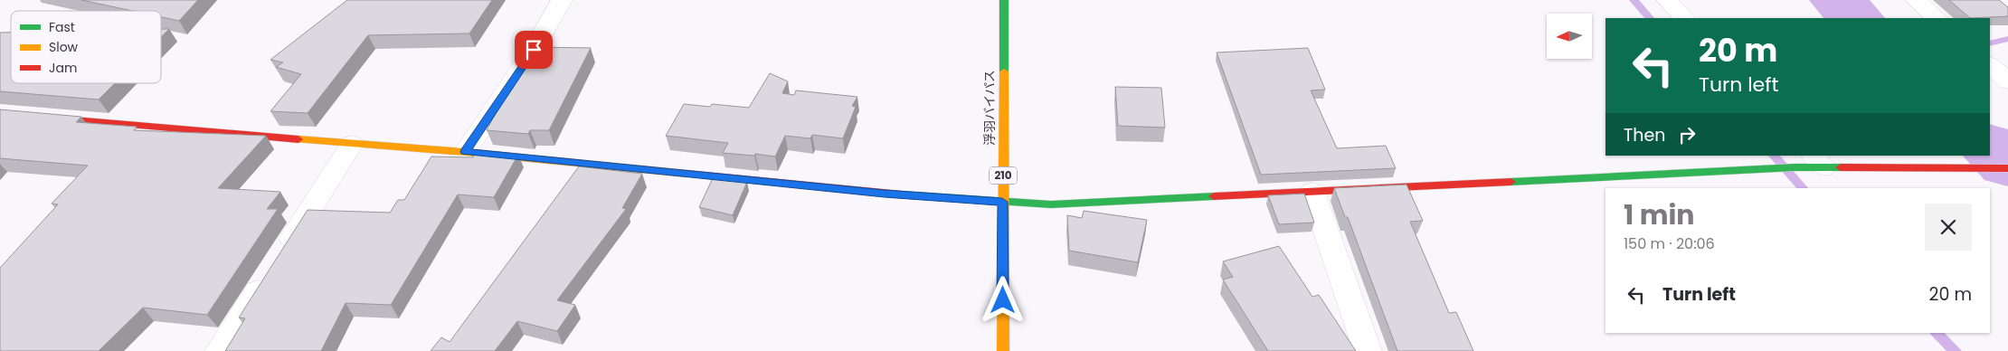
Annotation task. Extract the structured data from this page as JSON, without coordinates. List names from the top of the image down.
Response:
{
  "streets": {
    "main road": ["浮羽バイパス", "210"]
  },
  "legend": ["Fast", "Slow", "Jam"],
  "north": "left",
  "page": {
    "turn": ["20 m", "Turn left"],
    "then": "Then",
    "heading": ["1 min", "150 m · 20:06"],
    "list": [
      {
        "name": "Turn left",
        "value": "20 m"
      }
    ]
  }
}
